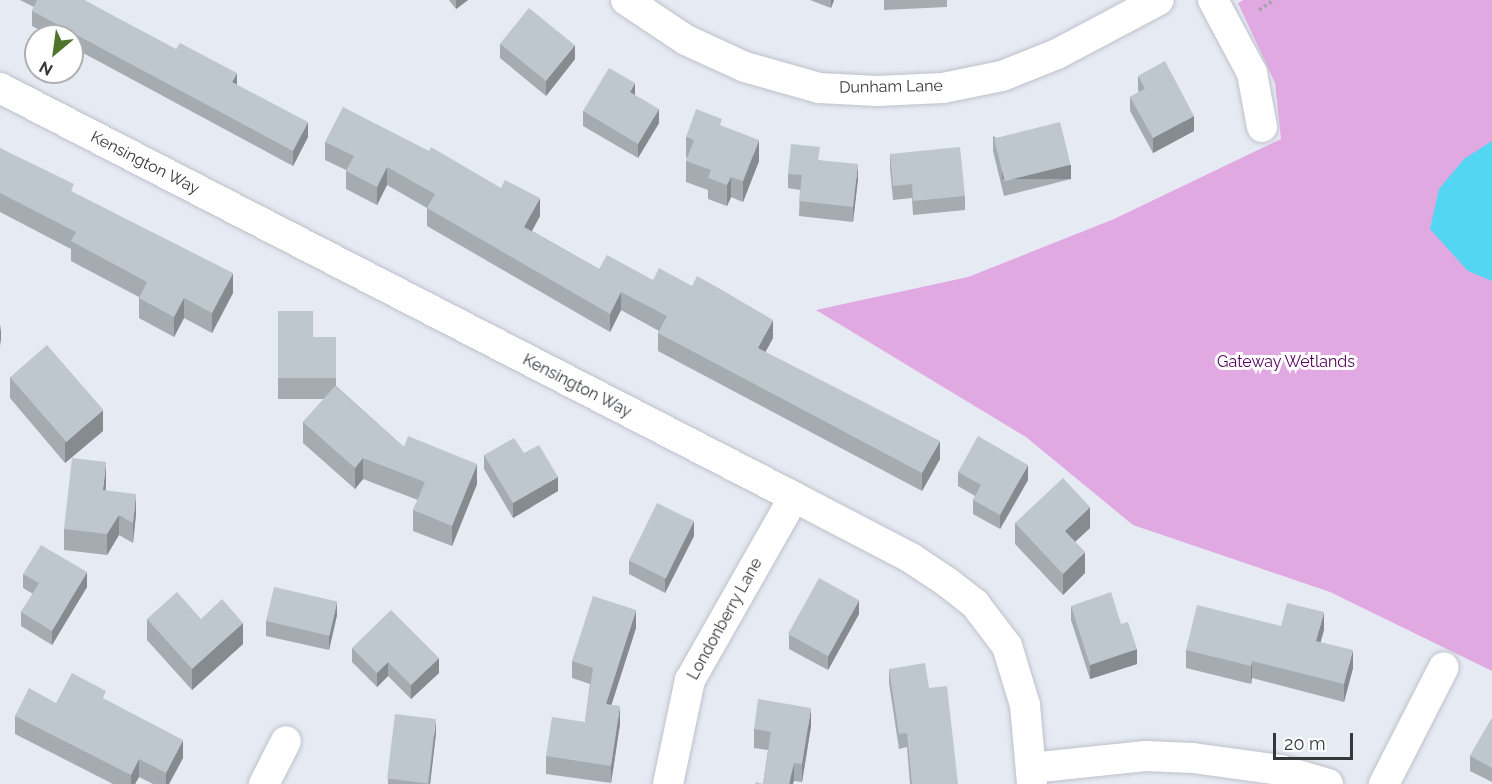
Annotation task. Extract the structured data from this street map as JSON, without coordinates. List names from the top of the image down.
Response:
{
  "streets": {
    "street": ["Dunham Lane", "Kensington Way", "Londonberry Lane"]
  },
  "crossings": [
    ["Kensington Way", "Londonberry Lane"]
  ],
  "parks": ["Gateway Wetlands"],
  "scale_bar": "20 m",
  "north": "bottom left"
}
